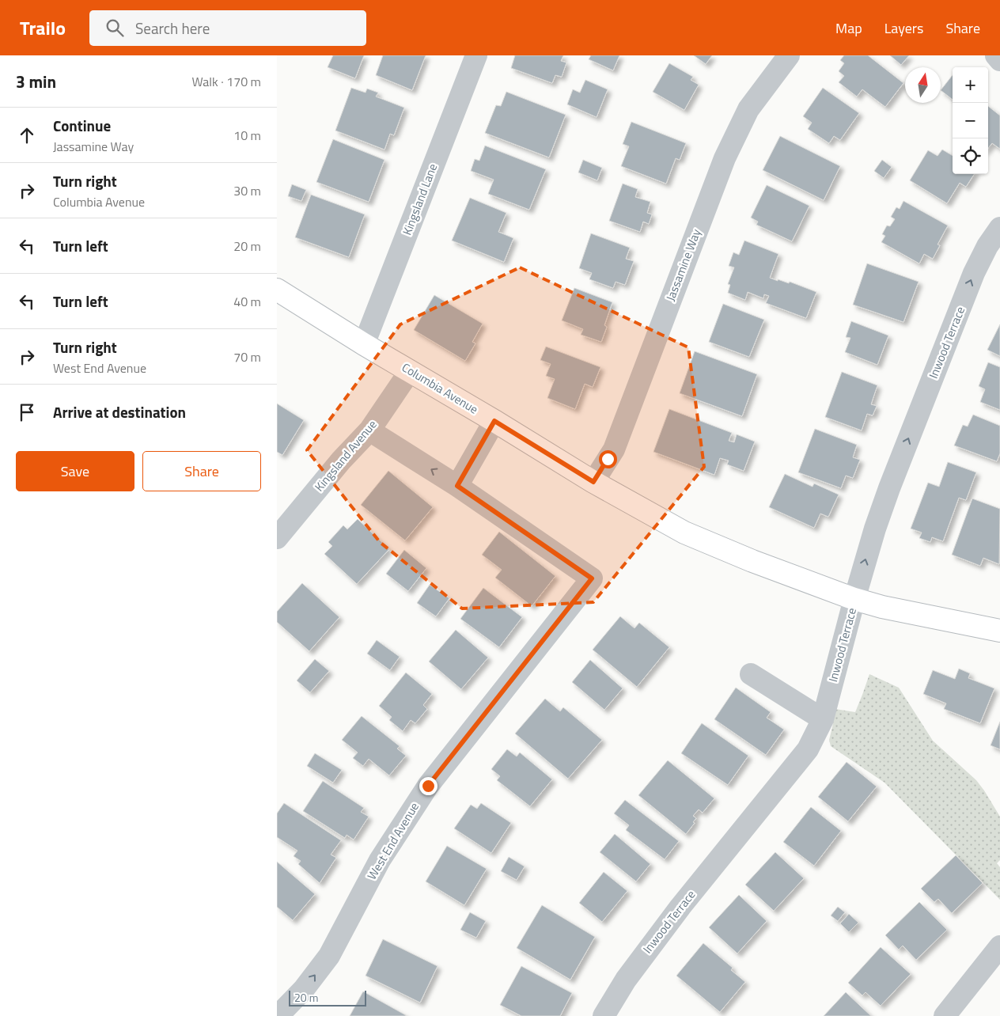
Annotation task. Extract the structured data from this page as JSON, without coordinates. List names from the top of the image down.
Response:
{
  "streets": {
    "main road": ["Columbia Avenue"],
    "street": [
      "Kingsland Lane",
      "Jassamine Way",
      "Inwood Terrace",
      "Kingsland Avenue",
      "West End Avenue"
    ]
  },
  "crossings": [
    ["Kingsland Lane", "Columbia Avenue"],
    ["Jassamine Way", "Columbia Avenue"],
    ["Inwood Terrace", "Columbia Avenue"],
    ["Columbia Avenue", "Kingsland Avenue"]
  ],
  "one_way": ["Inwood Terrace"],
  "scale_bar": "20 m",
  "north": "top",
  "page": {
    "header": "Trailo",
    "search": "Search here",
    "nav": ["Map", "Layers", "Share"],
    "heading": ["3 min", "Walk · 170 m"],
    "map_buttons": ["+", "−"],
    "list": [
      ["Continue", "Jassamine Way", "10 m"],
      ["Turn right", "Columbia Avenue", "30 m"],
      ["Turn left", "20 m"],
      ["Turn left", "40 m"],
      ["Turn right", "West End Avenue", "70 m"],
      "Arrive at destination"
    ],
    "buttons": ["Save", "Share"],
    "scale": "20 m"
  }
}
